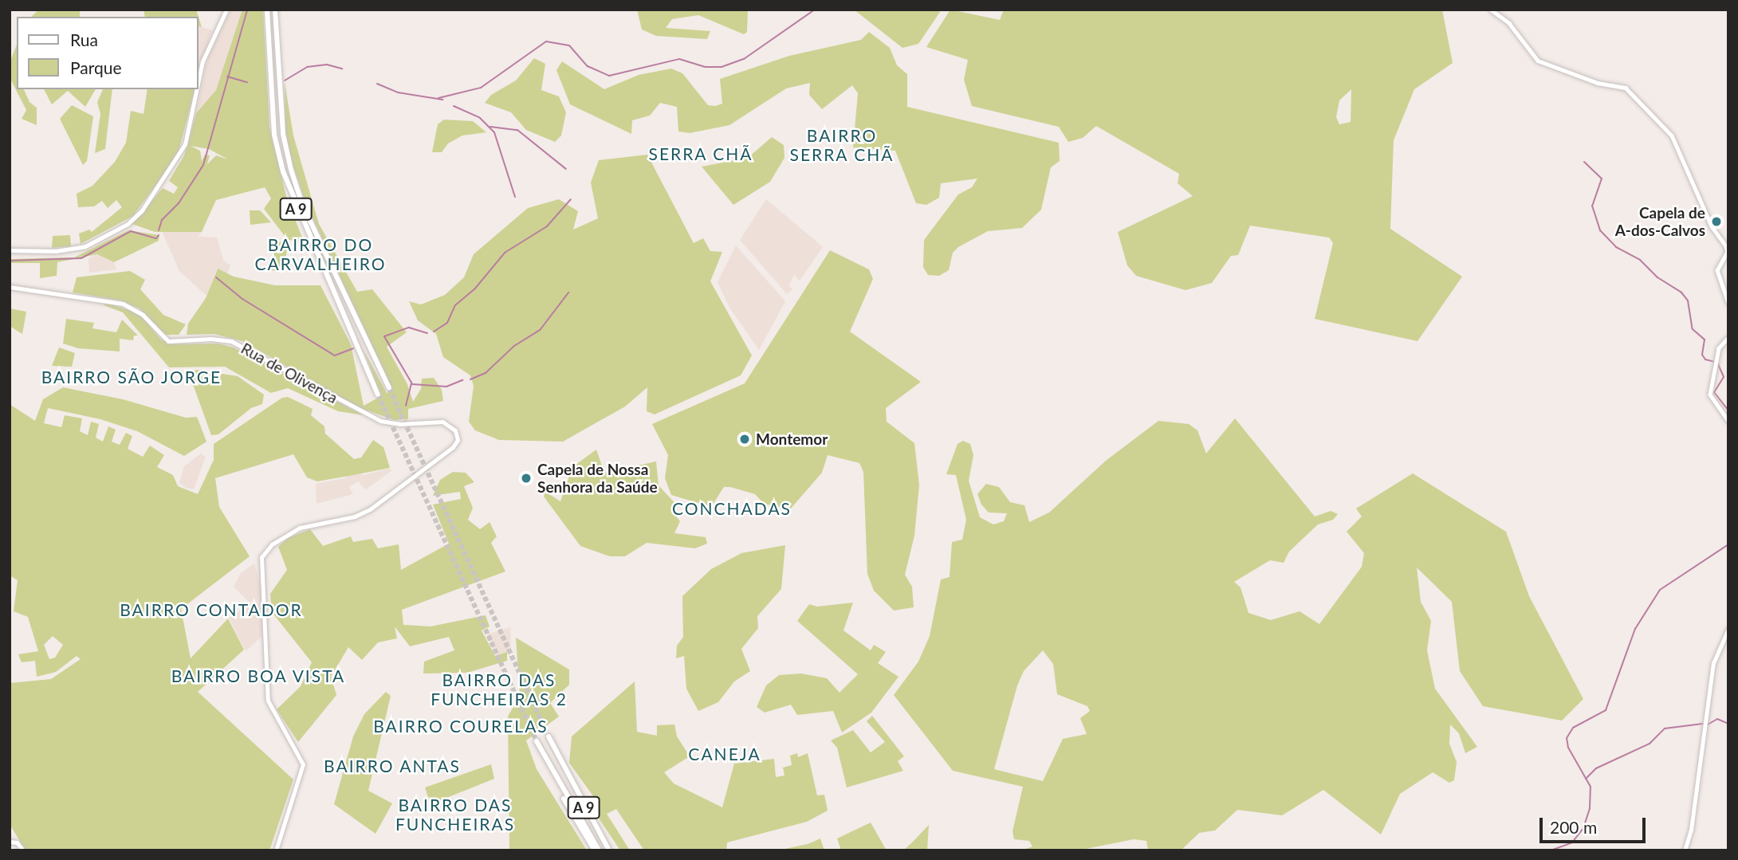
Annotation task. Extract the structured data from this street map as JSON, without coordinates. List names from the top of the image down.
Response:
{
  "streets": {
    "highway": ["A 9"],
    "main road": ["Rua de Olivença"]
  },
  "districts": [
    "BAIRRO SERRA CHÃ",
    "SERRA CHÃ",
    "BAIRRO DO CARVALHEIRO",
    "BAIRRO SÃO JORGE",
    "CONCHADAS",
    "BAIRRO CONTADOR",
    "BAIRRO BOA VISTA",
    "BAIRRO DAS FUNCHEIRAS 2",
    "BAIRRO COURELAS",
    "CANEJA",
    "BAIRRO ANTAS",
    "BAIRRO DAS FUNCHEIRAS"
  ],
  "places": ["Capela de A-dos-Calvos", "Montemor", "Capela de Nossa Senhora da Saúde"],
  "legend": ["Rua", "Parque"],
  "scale_bar": "200 m"
}
